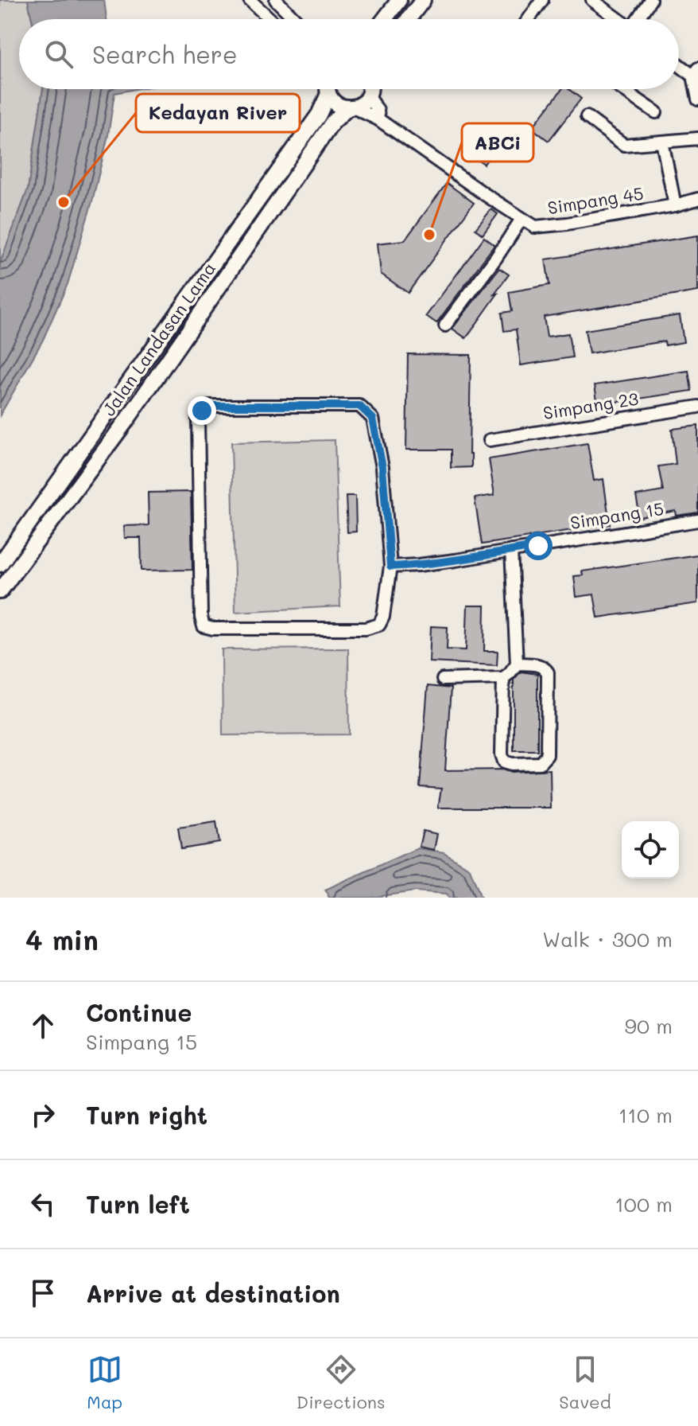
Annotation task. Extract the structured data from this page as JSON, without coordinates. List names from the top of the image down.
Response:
{
  "streets": {
    "main road": ["Jalan Landasan Lama"],
    "street": ["Simpang 45", "Simpang 23", "Simpang 15"]
  },
  "crossings": [
    ["Simpang 45", "Jalan Landasan Lama"]
  ],
  "places": ["Kedayan River", "ABCi"],
  "page": {
    "search": "Search here",
    "heading": ["4 min", "Walk · 300 m"],
    "list": [
      ["Continue", "Simpang 15", "90 m"],
      ["Turn right", "110 m"],
      ["Turn left", "100 m"],
      "Arrive at destination"
    ],
    "nav": ["Map", "Directions", "Saved"]
  }
}
